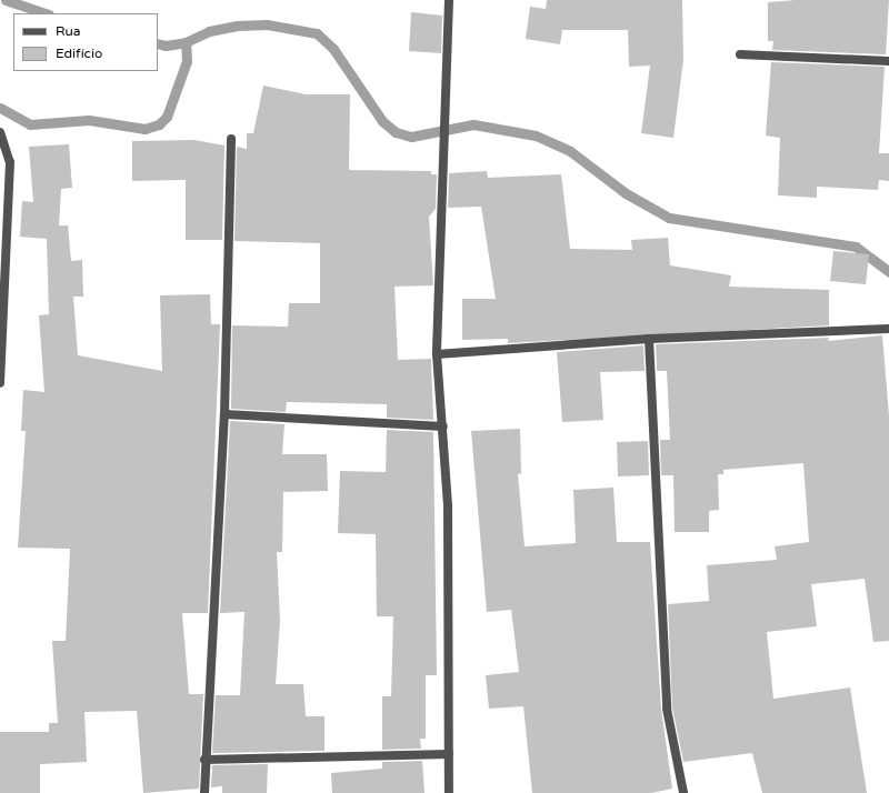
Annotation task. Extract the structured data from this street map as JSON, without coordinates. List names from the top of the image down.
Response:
{
  "legend": ["Rua", "Edifício"]
}
